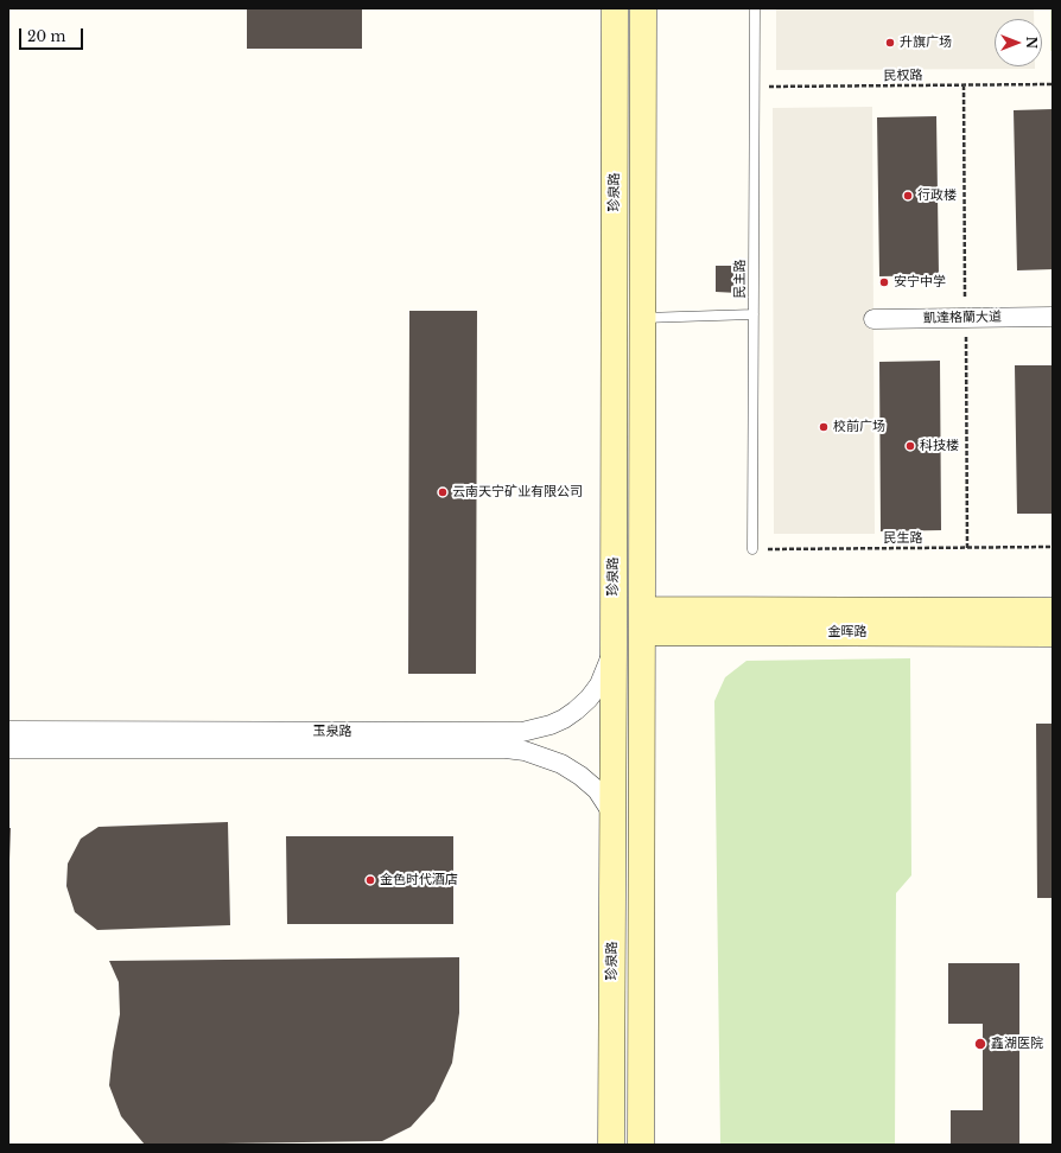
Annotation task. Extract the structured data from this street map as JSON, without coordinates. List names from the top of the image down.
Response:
{
  "streets": {
    "main road": ["珍泉路", "金晖路"],
    "street": ["凱達格蘭大道", "玉泉路"],
    "lane": ["民主路"],
    "path": ["民权路", "民生路"]
  },
  "crossings": [
    ["民权路", "民主路"],
    ["珍泉路", "玉泉路"],
    ["民主路", "民生路"]
  ],
  "places": [
    "升旗广场",
    "行政楼",
    "安宁中学",
    "校前广场",
    "科技楼",
    "云南天宁矿业有限公司",
    "金色时代酒店",
    "鑫湖医院"
  ],
  "scale_bar": "20 m",
  "north": "right"
}
